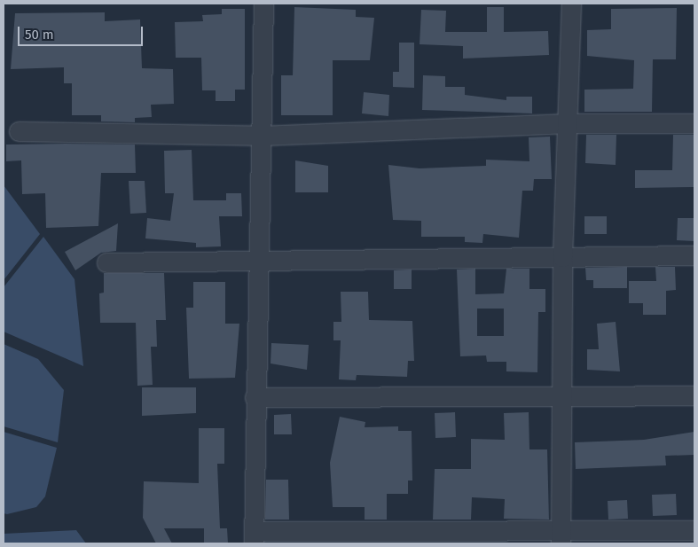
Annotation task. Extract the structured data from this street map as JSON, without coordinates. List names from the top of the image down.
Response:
{
  "scale_bar": "50 m"
}
